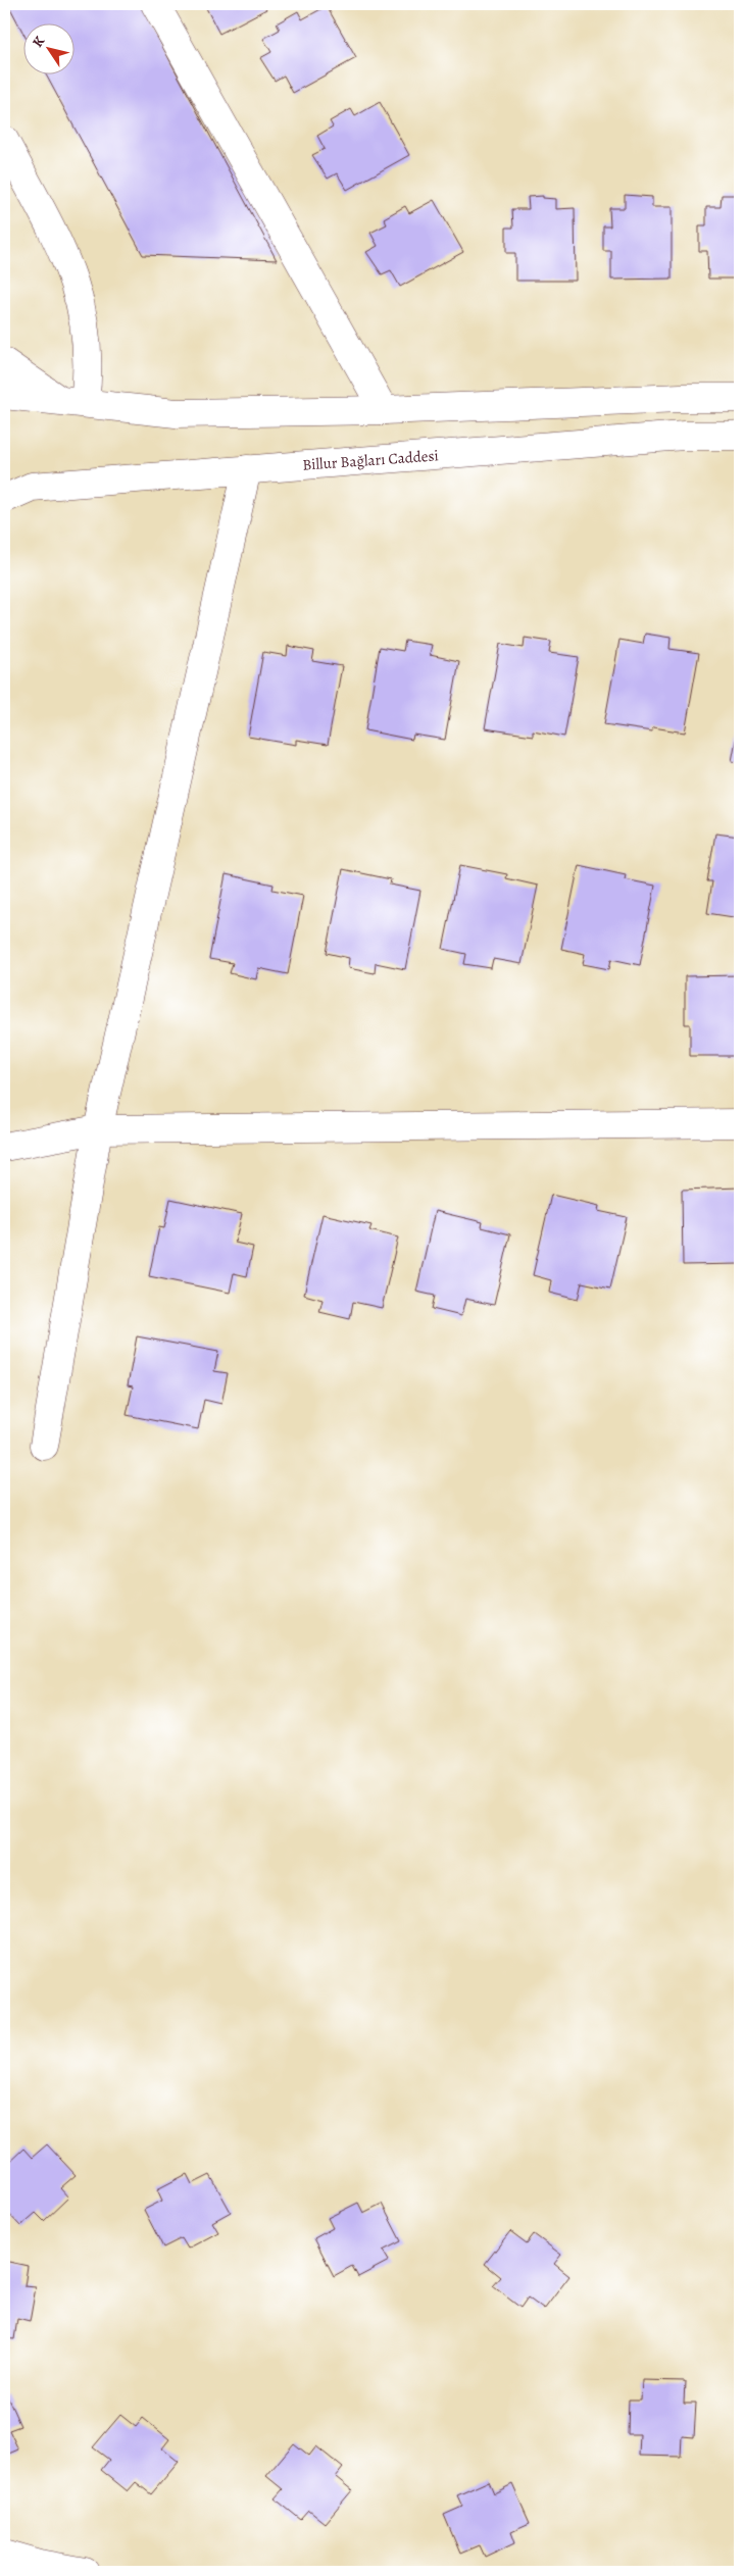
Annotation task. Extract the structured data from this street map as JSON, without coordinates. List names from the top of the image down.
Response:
{
  "streets": {
    "street": ["Billur Bağları Caddesi"]
  },
  "north": "top left"
}
